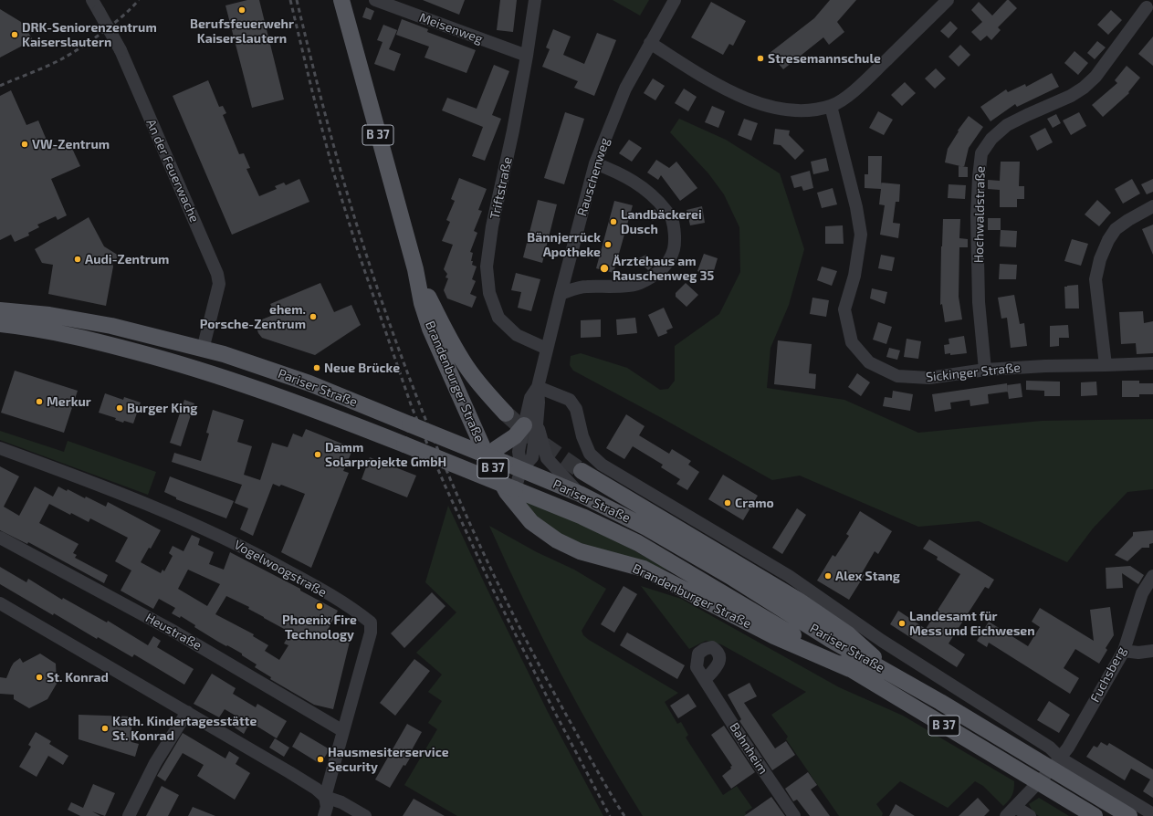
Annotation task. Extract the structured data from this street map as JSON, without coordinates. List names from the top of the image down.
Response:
{
  "streets": {
    "main road": ["B 37", "Brandenburger Straße", "Pariser Straße"],
    "street": [
      "Meisenweg",
      "An der Feuerwache",
      "Rauschenweg",
      "Triftstraße",
      "Hochwaldstraße",
      "Sickinger Straße",
      "Vogelwoogstraße",
      "Heustraße",
      "Fuchsberg",
      "Bahnheim"
    ]
  },
  "crossings": [
    ["Meisenweg", "Triftstraße"],
    ["B 37", "Pariser Straße"],
    ["An der Feuerwache", "Pariser Straße"],
    ["Rauschenweg", "Triftstraße"],
    ["Rauschenweg", "Pariser Straße"],
    ["Hochwaldstraße", "Sickinger Straße"],
    ["Brandenburger Straße", "Pariser Straße"],
    ["Pariser Straße", "Fuchsberg"],
    ["Vogelwoogstraße", "Heustraße"]
  ],
  "places": [
    "Berufsfeuerwehr Kaiserslautern",
    "DRK-Seniorenzentrum Kaiserslautern",
    "Stresemannschule",
    "VW-Zentrum",
    "Landbäckerei Dusch",
    "Bännjerrück Apotheke",
    "Audi-Zentrum",
    "Ärztehaus am Rauschenweg 35",
    "ehem. Porsche-Zentrum",
    "Neue Brücke",
    "Merkur",
    "Burger King",
    "Damm Solarprojekte GmbH",
    "Cramo",
    "Alex Stang",
    "Phoenix Fire Technology",
    "Landesamt für Mess und Eichwesen",
    "St. Konrad",
    "Kath. Kindertagesstätte St. Konrad",
    "Hausmesiterservice Security"
  ]
}
